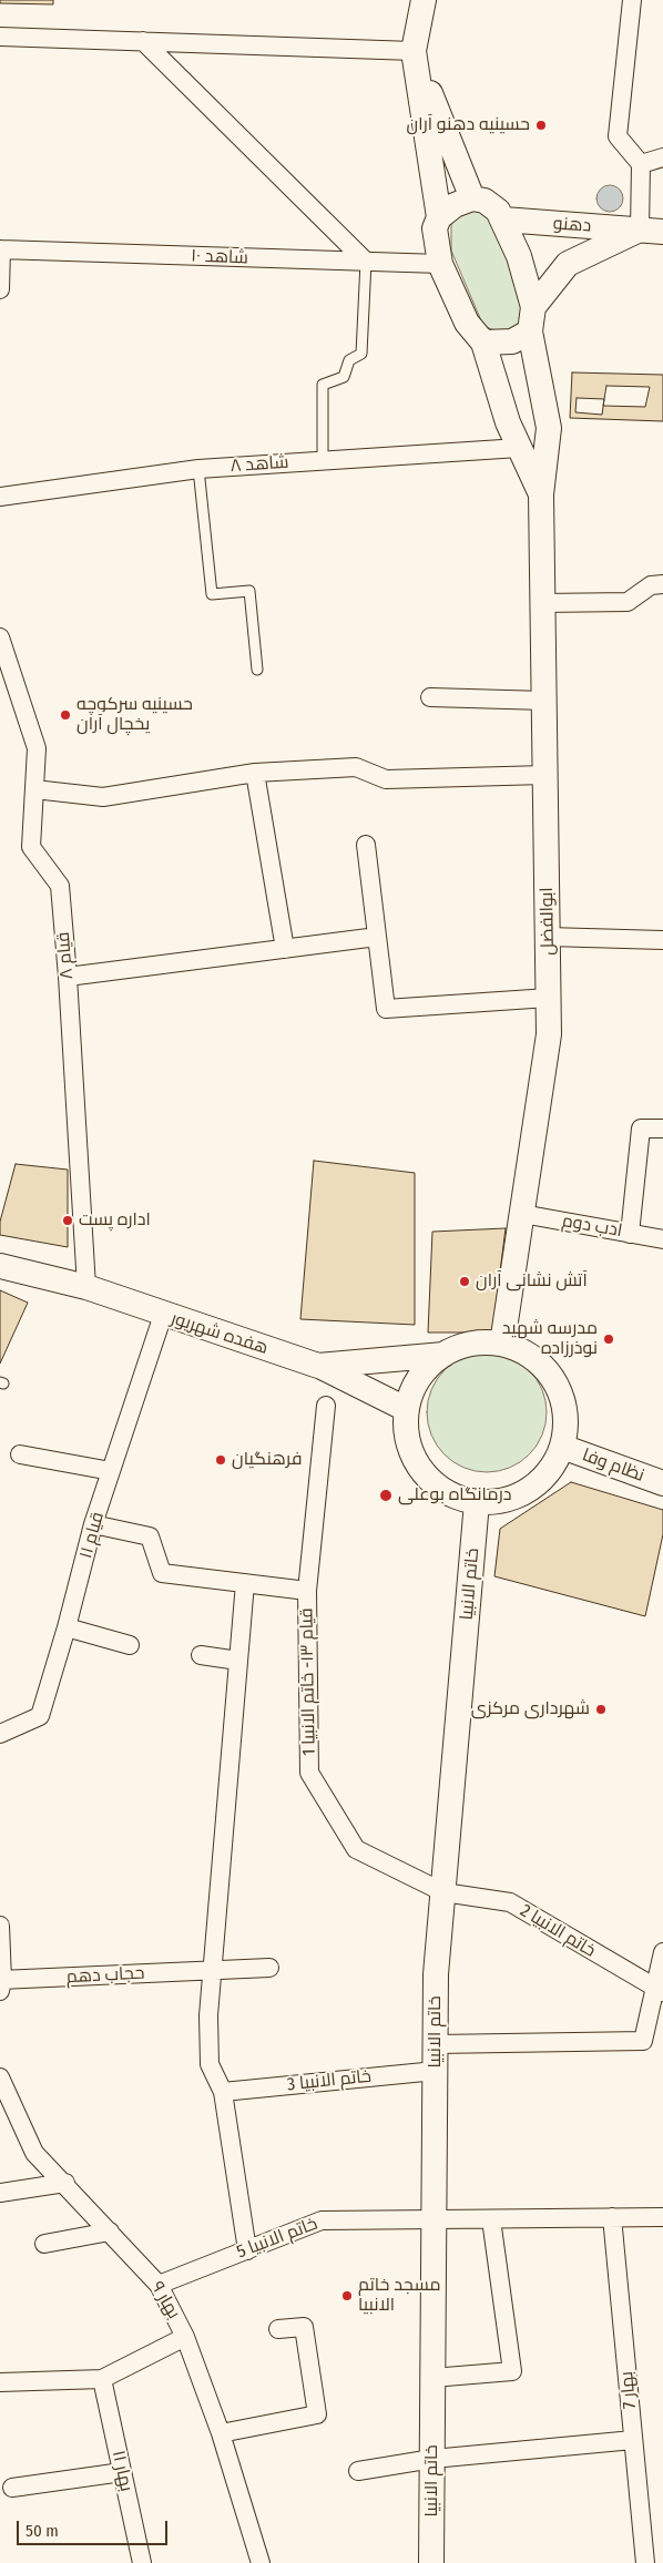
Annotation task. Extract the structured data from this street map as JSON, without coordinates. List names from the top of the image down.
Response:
{
  "streets": {
    "street": [
      "دهنو",
      "شاهد ۱۰",
      "شاهد ۸",
      "ابوالفضل",
      "قیام ۸",
      "ادب دوم",
      "هفده شهریور",
      "نظام وفا",
      "قیام ۱۱",
      "خاتم الانبیا",
      "قیام ۱۳- خاتم الانبیا 1",
      "خاتم الانبیا 2",
      "حجاب دهم",
      "خاتم الانبیا 3",
      "خاتم الانبیا 5",
      "بهار ۹",
      "بهار 7",
      "بهار ۱۱"
    ]
  },
  "crossings": [
    ["دهنو", "ابوالفضل"],
    ["ابوالفضل", "ادب دوم"],
    ["ابوالفضل", "هفده شهریور"],
    ["ابوالفضل", "نظام وفا"],
    ["ابوالفضل", "خاتم الانبیا"],
    ["قیام ۸", "هفده شهریور"],
    ["هفده شهریور", "نظام وفا"],
    ["هفده شهریور", "قیام ۱۱"],
    ["هفده شهریور", "خاتم الانبیا"],
    ["نظام وفا", "خاتم الانبیا"],
    ["خاتم الانبیا", "قیام ۱۳- خاتم الانبیا 1"],
    ["خاتم الانبیا", "خاتم الانبیا 2"],
    ["خاتم الانبیا", "خاتم الانبیا 3"],
    ["خاتم الانبیا", "خاتم الانبیا 5"],
    ["قیام ۱۳- خاتم الانبیا 1", "خاتم الانبیا 2"],
    ["خاتم الانبیا 5", "بهار ۹"],
    ["خاتم الانبیا 5", "بهار 7"]
  ],
  "places": [
    "حسینیه دهنو آران",
    "حسینیه سرکوچه یخچال آران",
    "اداره پست",
    "آتش نشانی آران",
    "مدرسه شهید نوذرزاده",
    "فرهنگیان",
    "درمانگاه بوعلی",
    "شهرداری مرکزی",
    "مسجد خاتم الانبیا"
  ],
  "scale_bar": "50 m"
}
